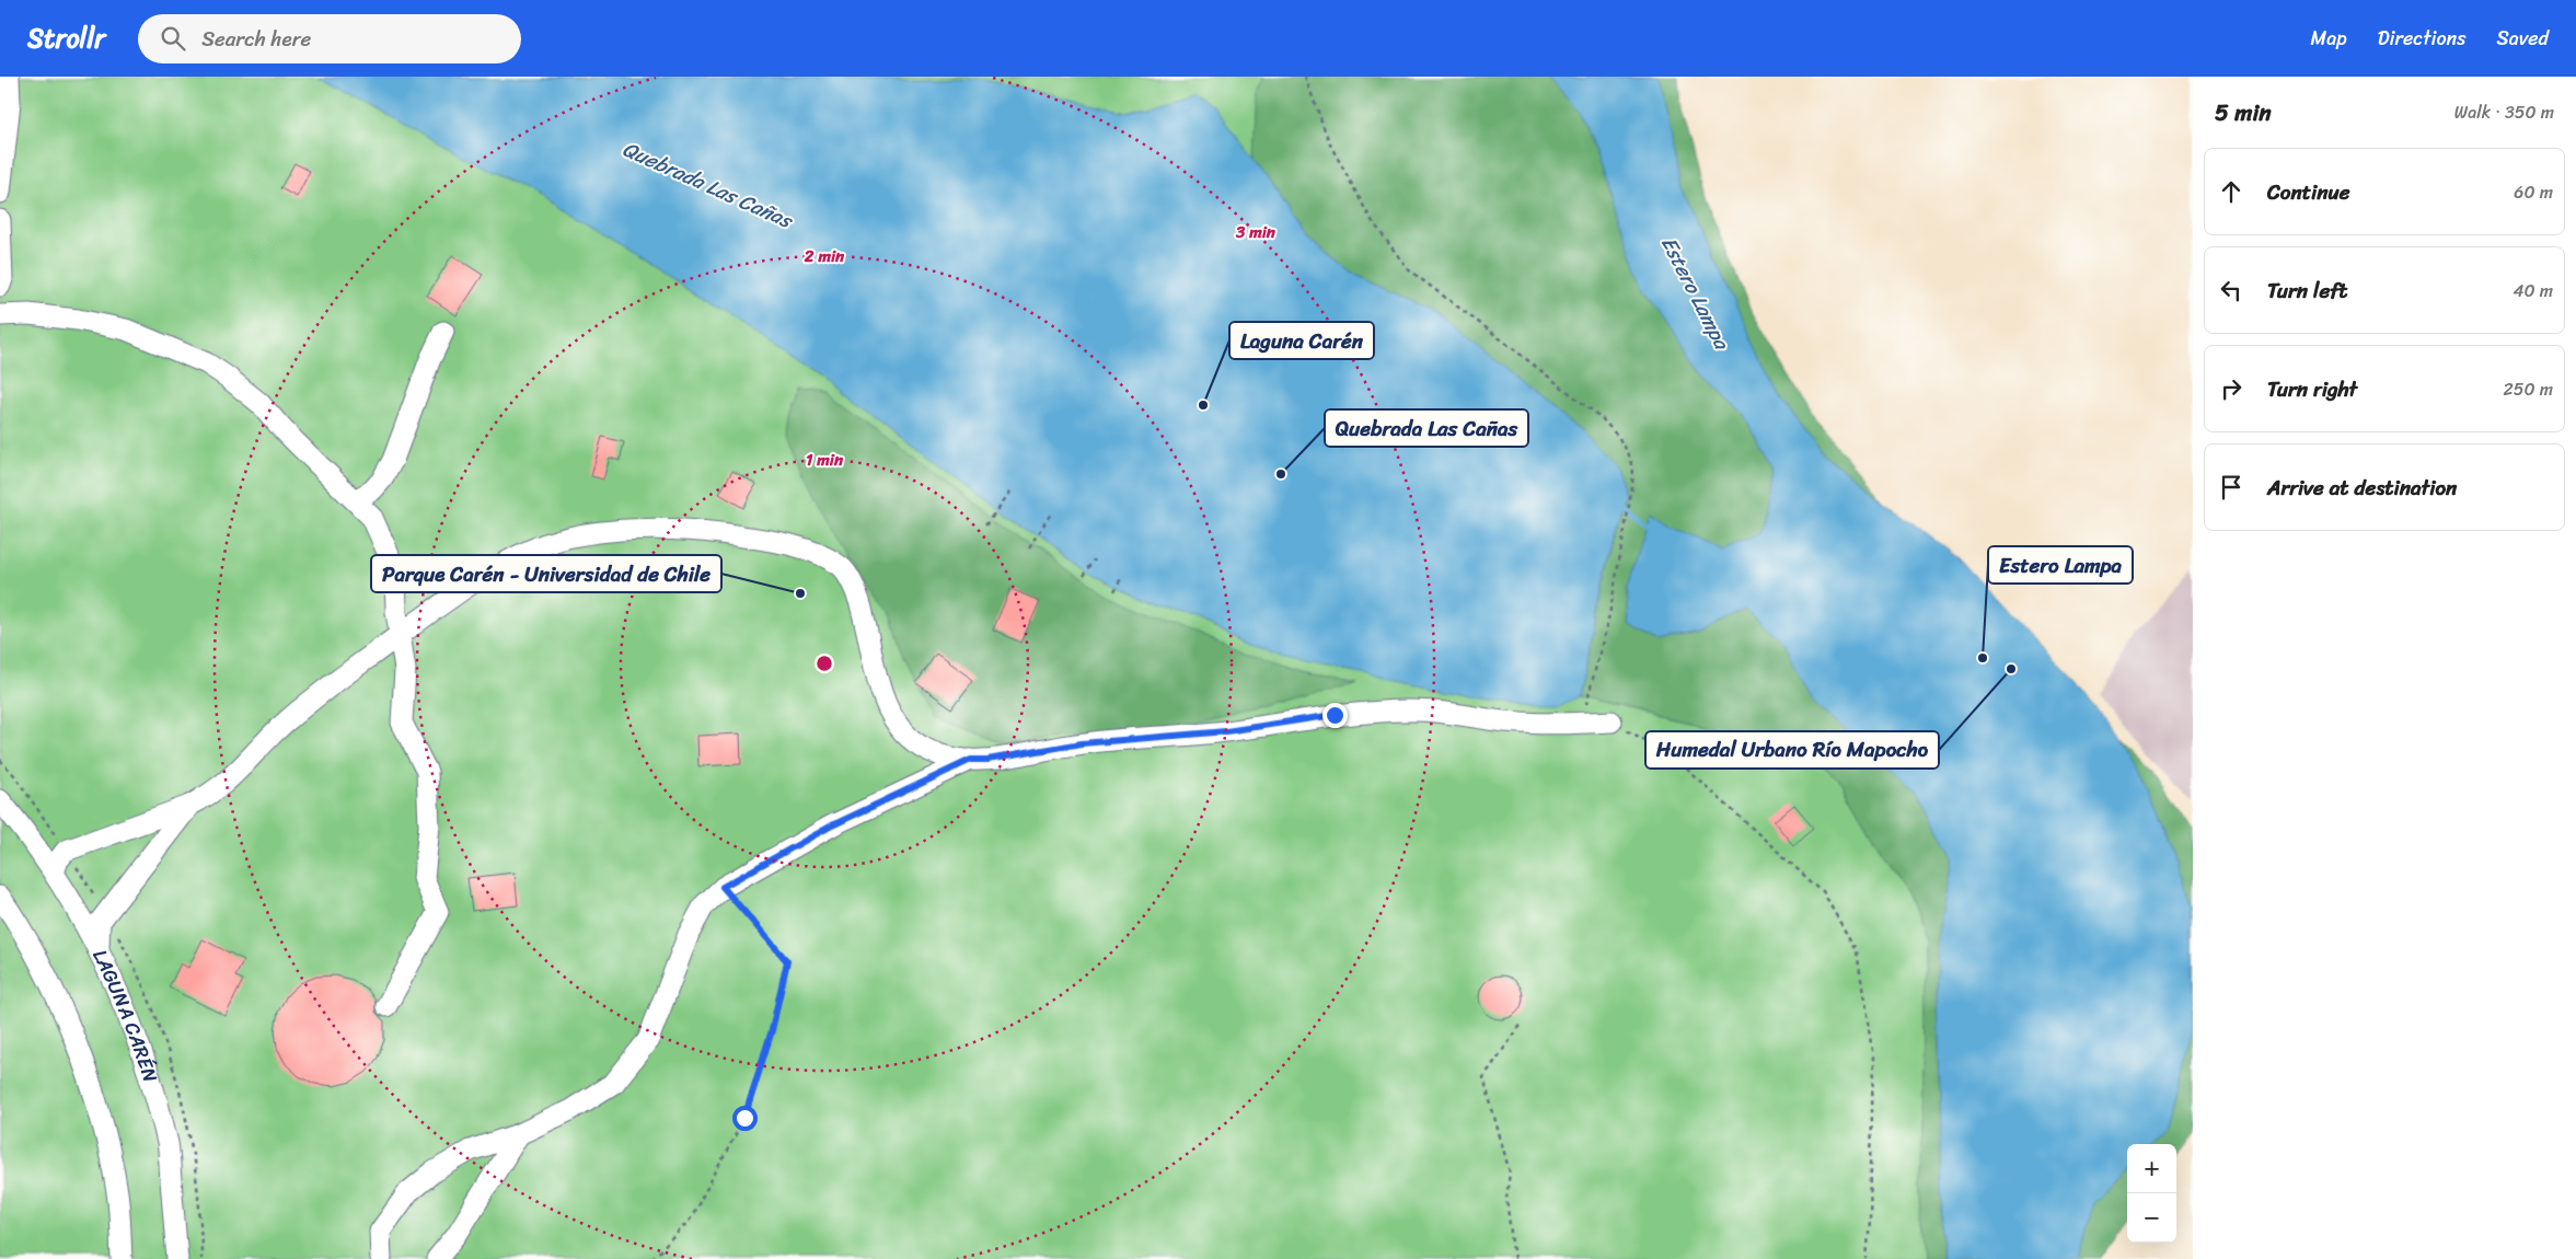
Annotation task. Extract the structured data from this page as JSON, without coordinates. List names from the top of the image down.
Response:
{
  "streets": {
    "street": ["LAGUNA CARÉN"]
  },
  "water": ["Quebrada Las Cañas", "Estero Lampa"],
  "places": [
    "Laguna Carén",
    "Quebrada Las Cañas",
    "Parque Carén - Universidad de Chile",
    "Estero Lampa",
    "Humedal Urbano Río Mapocho"
  ],
  "page": {
    "header": "Strollr",
    "search": "Search here",
    "nav": ["Map", "Directions", "Saved"],
    "heading": ["5 min", "Walk · 350 m"],
    "list": [
      ["Continue", "60 m"],
      ["Turn left", "40 m"],
      ["Turn right", "250 m"],
      "Arrive at destination"
    ],
    "map_buttons": ["+", "−"]
  },
  "rings": ["3 min", "2 min", "1 min"]
}
